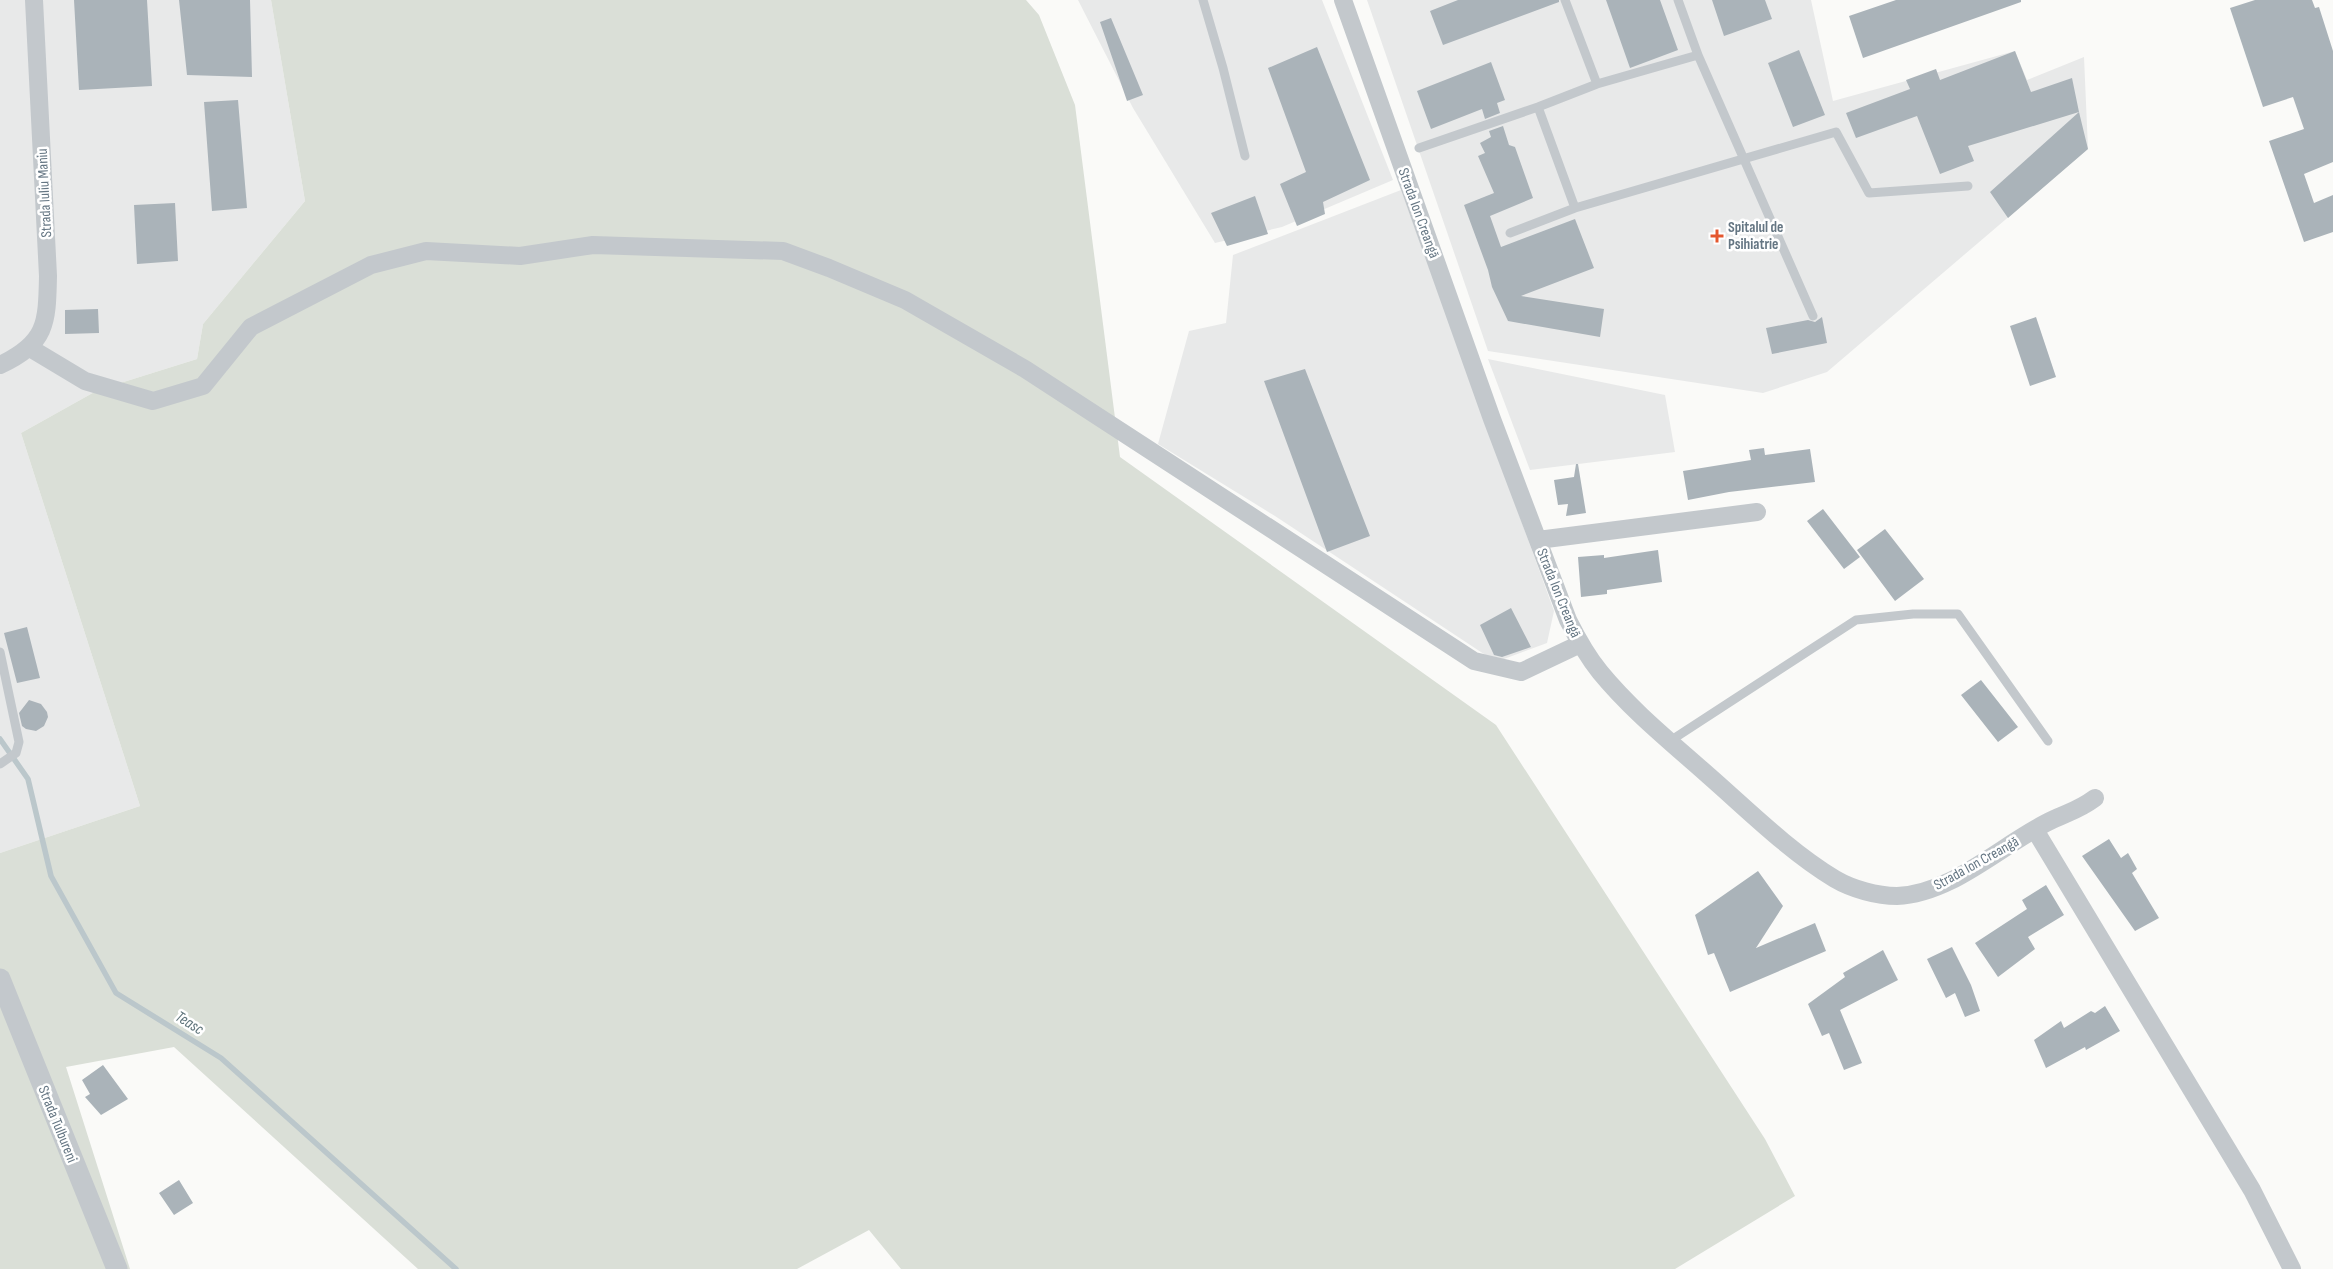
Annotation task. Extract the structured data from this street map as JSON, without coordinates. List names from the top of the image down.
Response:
{
  "streets": {
    "street": ["Strada Iuliu Maniu", "Strada Ion Creangă", "Strada Tulbureni"]
  },
  "water": ["Teasc"],
  "places": {
    "health": ["Spitalul de Psihiatrie"]
  }
}
